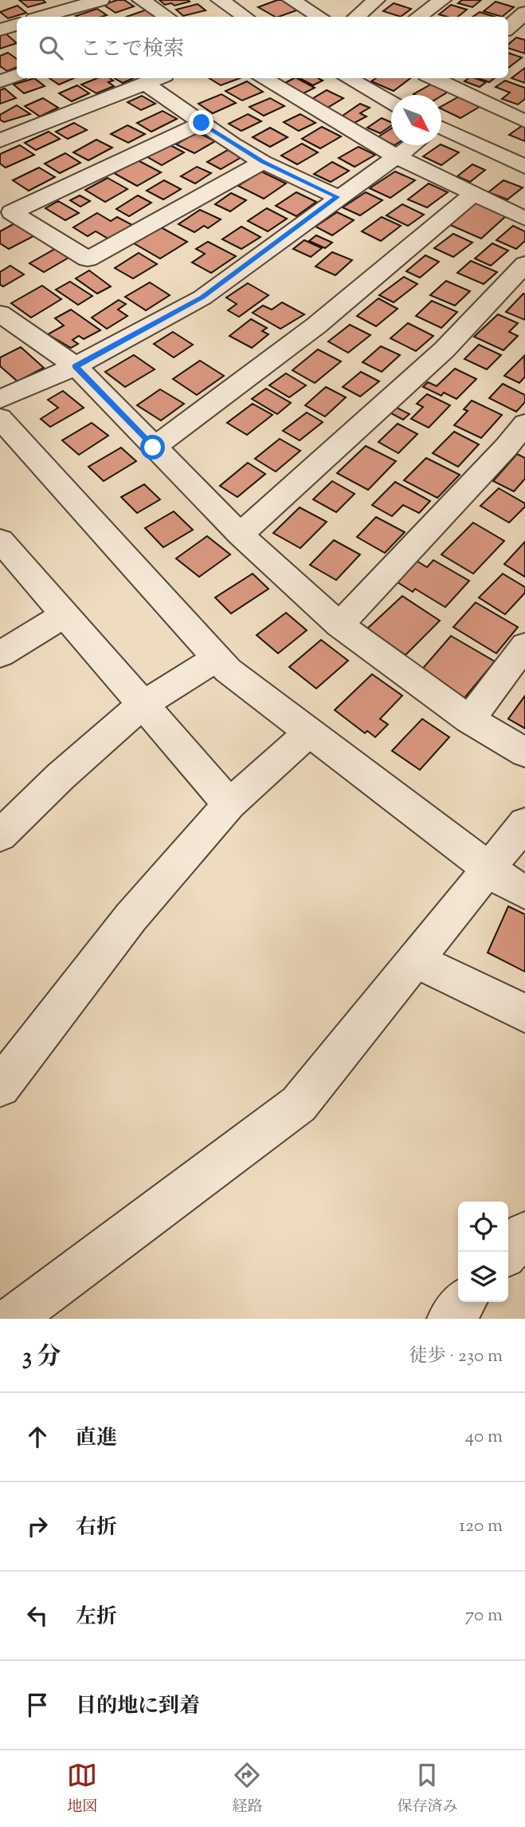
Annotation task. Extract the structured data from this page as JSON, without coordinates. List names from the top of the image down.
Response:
{
  "north": "bottom right",
  "page": {
    "search": "ここで検索",
    "heading": ["3 分", "徒歩 · 230 m"],
    "list": [
      ["直進", "40 m"],
      ["右折", "120 m"],
      ["左折", "70 m"],
      "目的地に到着"
    ],
    "nav": ["地図", "経路", "保存済み"]
  }
}
